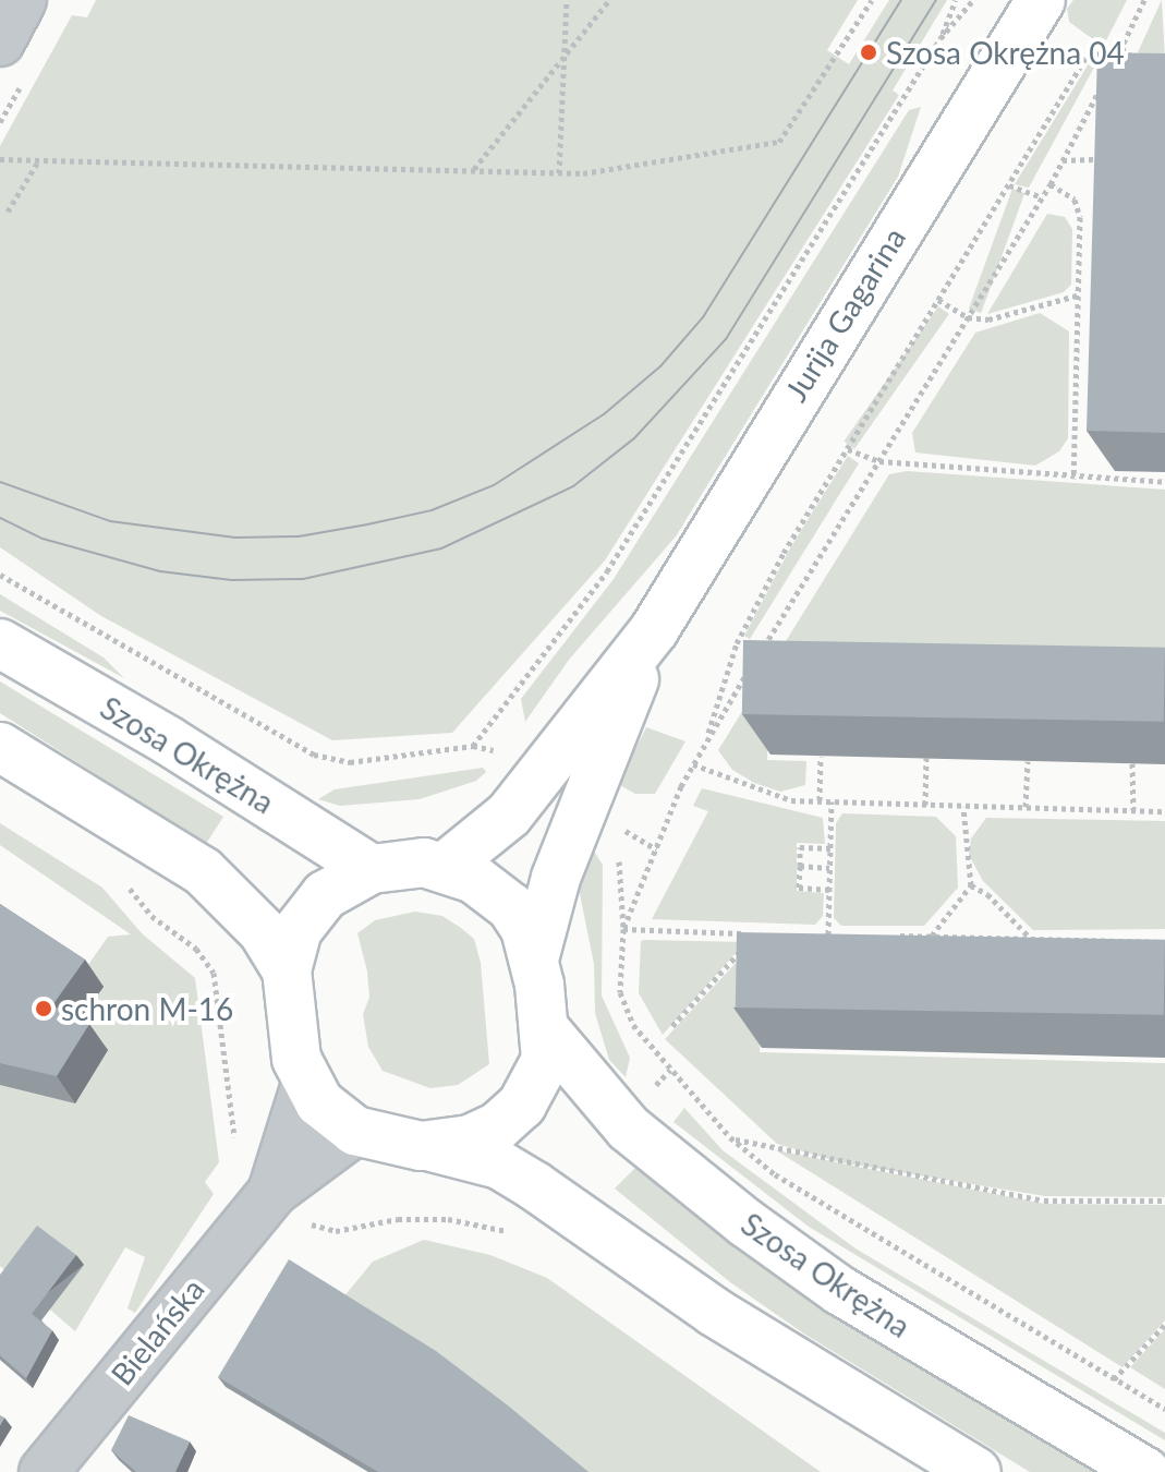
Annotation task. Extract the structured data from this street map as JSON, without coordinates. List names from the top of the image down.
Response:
{
  "streets": {
    "street": ["Jurija Gagarina", "Szosa Okrężna", "Bielańska"]
  },
  "crossings": [
    ["Jurija Gagarina", "Szosa Okrężna"],
    ["Jurija Gagarina", "Bielańska"],
    ["Szosa Okrężna", "Bielańska"]
  ],
  "places": ["Szosa Okrężna 04", "schron M-16"]
}
